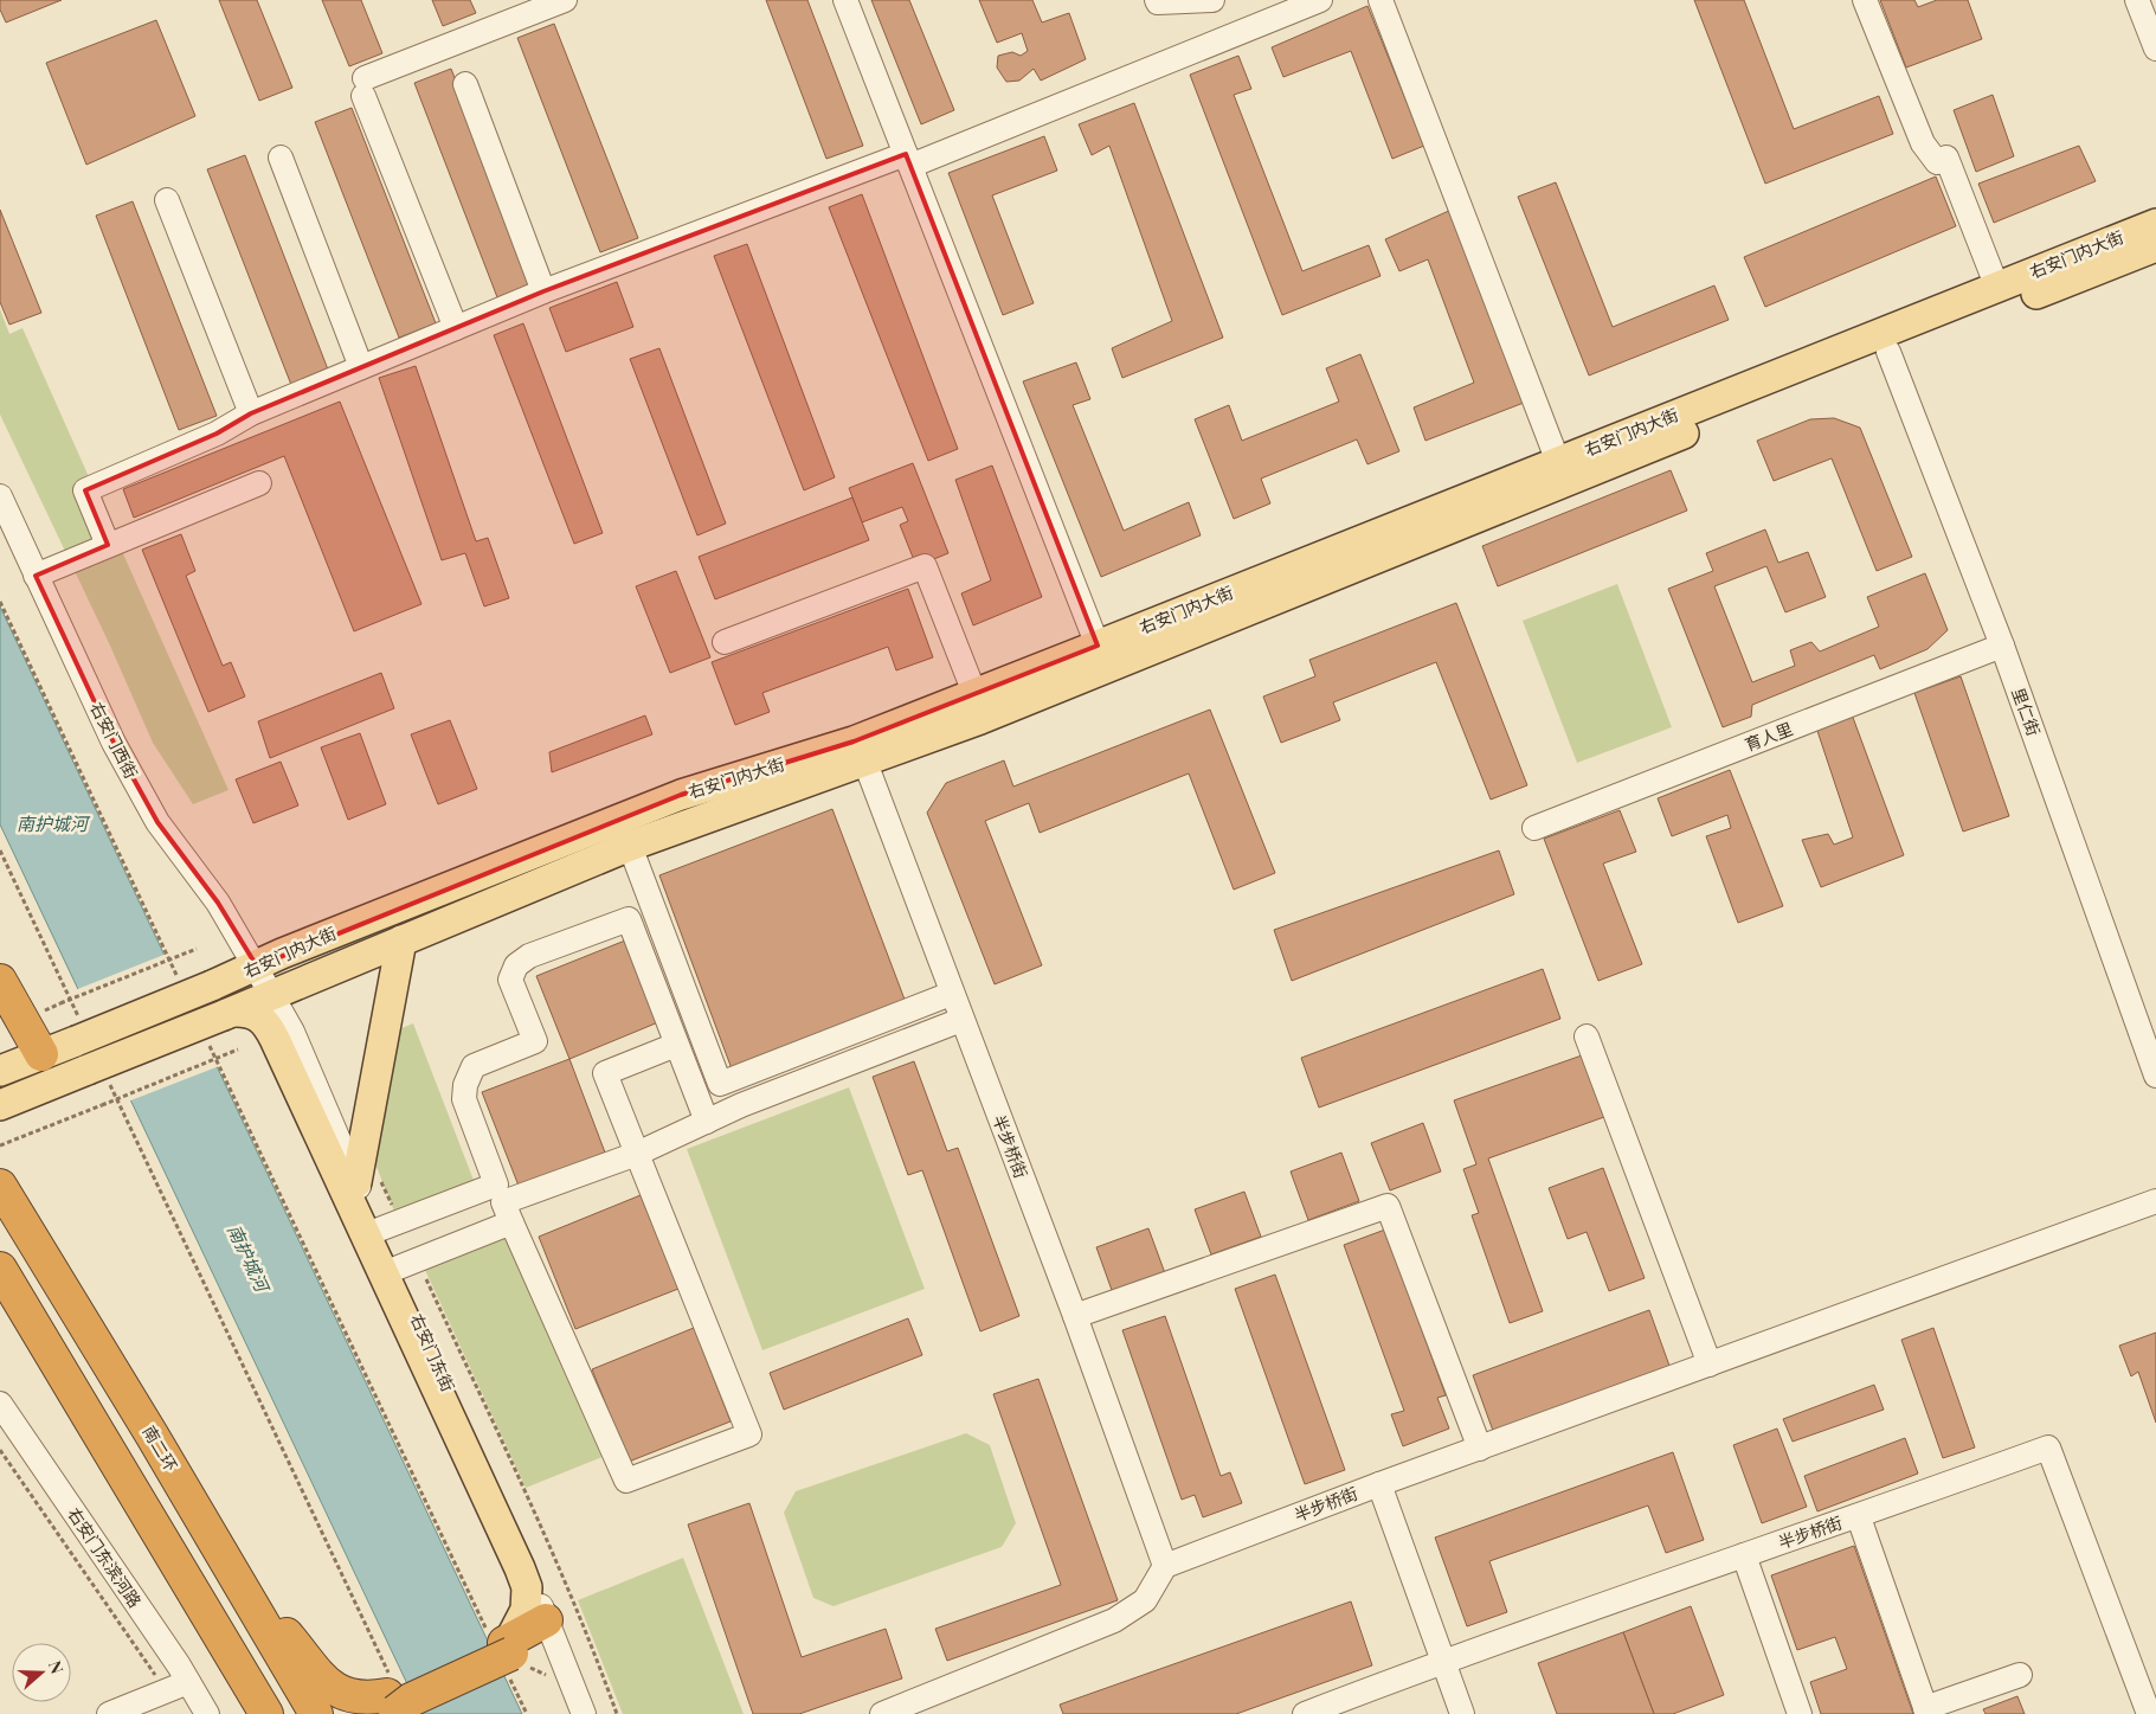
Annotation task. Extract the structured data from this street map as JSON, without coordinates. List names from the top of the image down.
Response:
{
  "streets": {
    "highway": ["南二环"],
    "main road": ["右安门内大街"],
    "street": [
      "里仁街",
      "育人里",
      "右安门西街",
      "半步桥街",
      "右安门东街",
      "右安门东滨河路"
    ]
  },
  "crossings": [
    ["右安门内大街", "里仁街"],
    ["右安门内大街", "右安门西街"],
    ["右安门内大街", "半步桥街"],
    ["右安门内大街", "右安门东街"],
    ["里仁街", "育人里"],
    ["右安门西街", "右安门东街"]
  ],
  "water": ["南护城河"],
  "north": "right"
}
